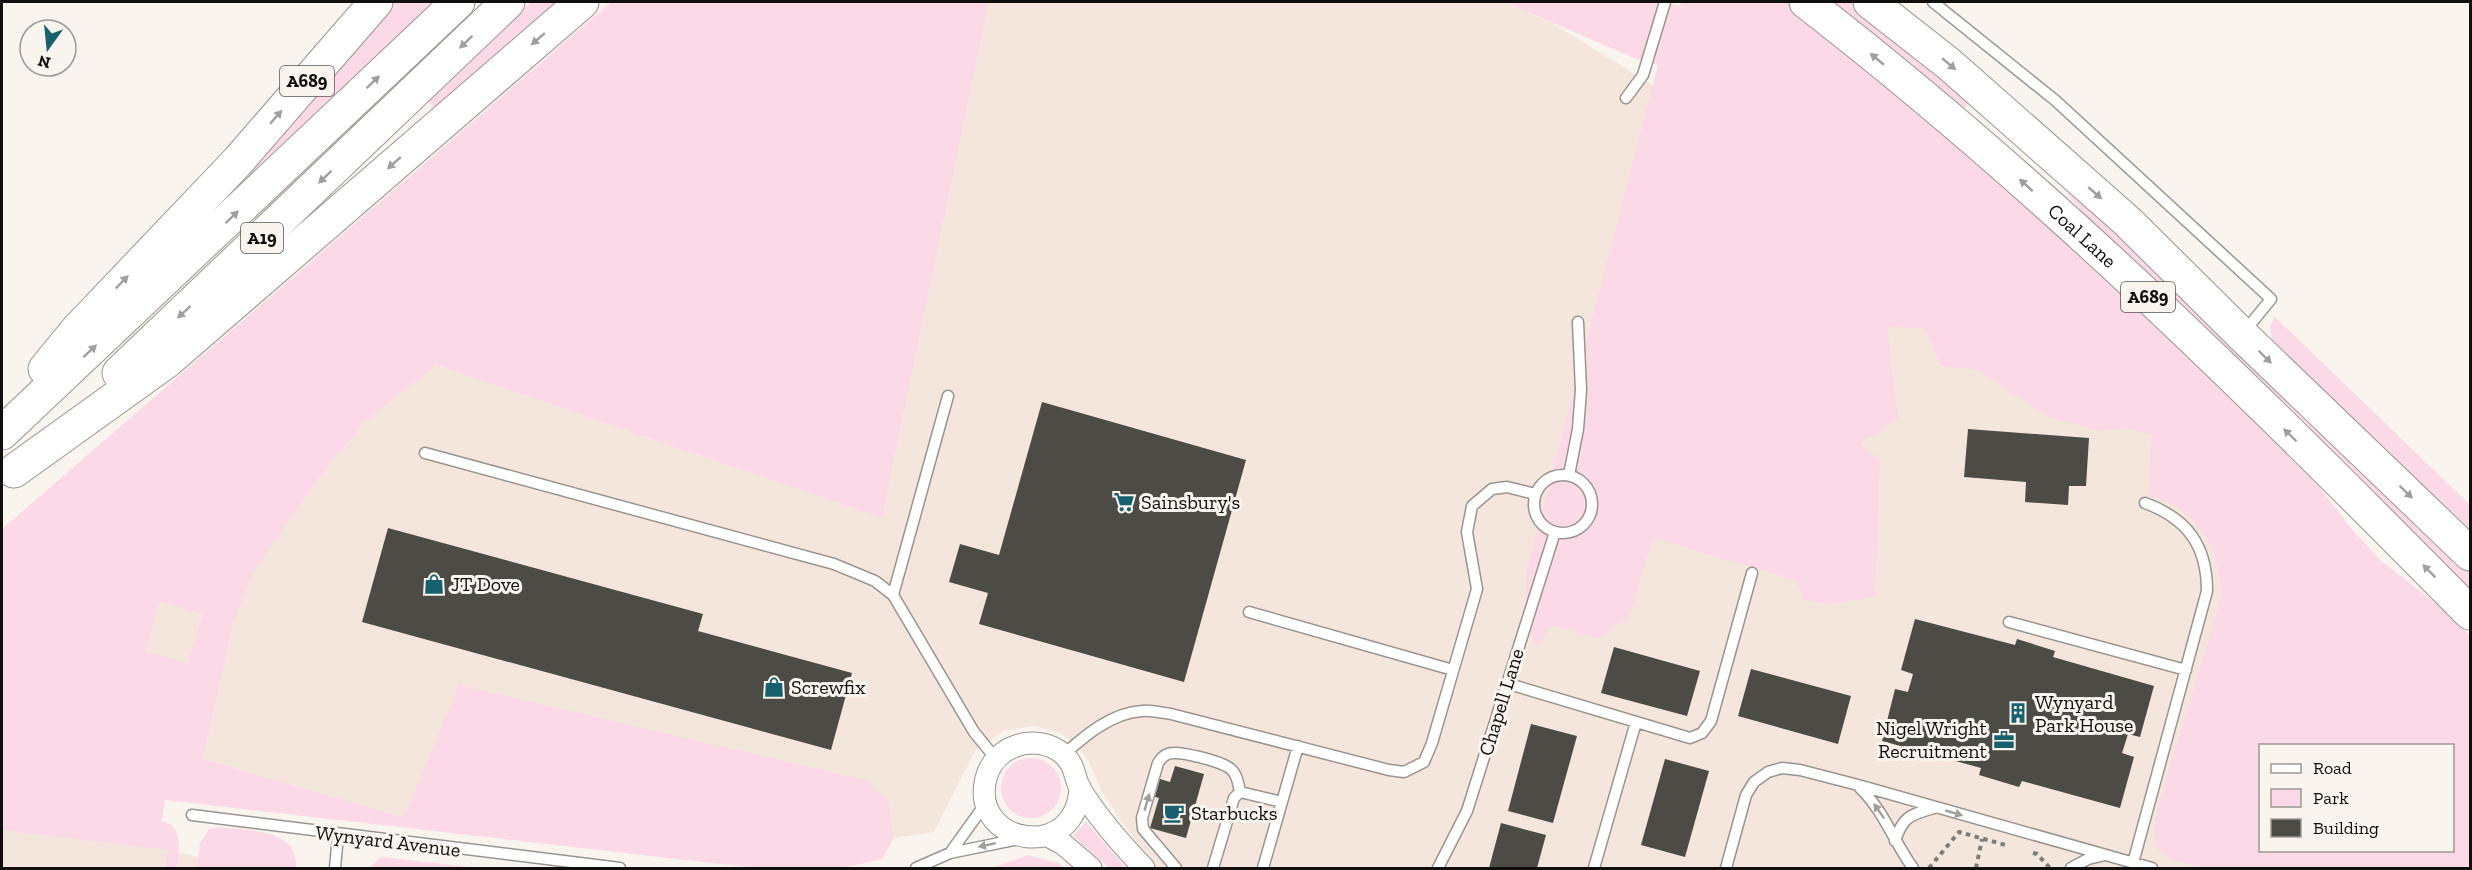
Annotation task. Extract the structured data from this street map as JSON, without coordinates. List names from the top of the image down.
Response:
{
  "streets": {
    "highway": ["A689", "Coal Lane", "A19"],
    "lane": ["Chapell Lane", "Wynyard Avenue"]
  },
  "places": {
    "supermarket": ["Sainsbury's"],
    "shop": ["JT Dove", "Screwfix"],
    "building": ["Wynyard Park House"],
    "office": ["Nigel Wright Recruitment"],
    "cafe": ["Starbucks"]
  },
  "legend": ["Road", "Park", "Building"],
  "north": "bottom"
}
